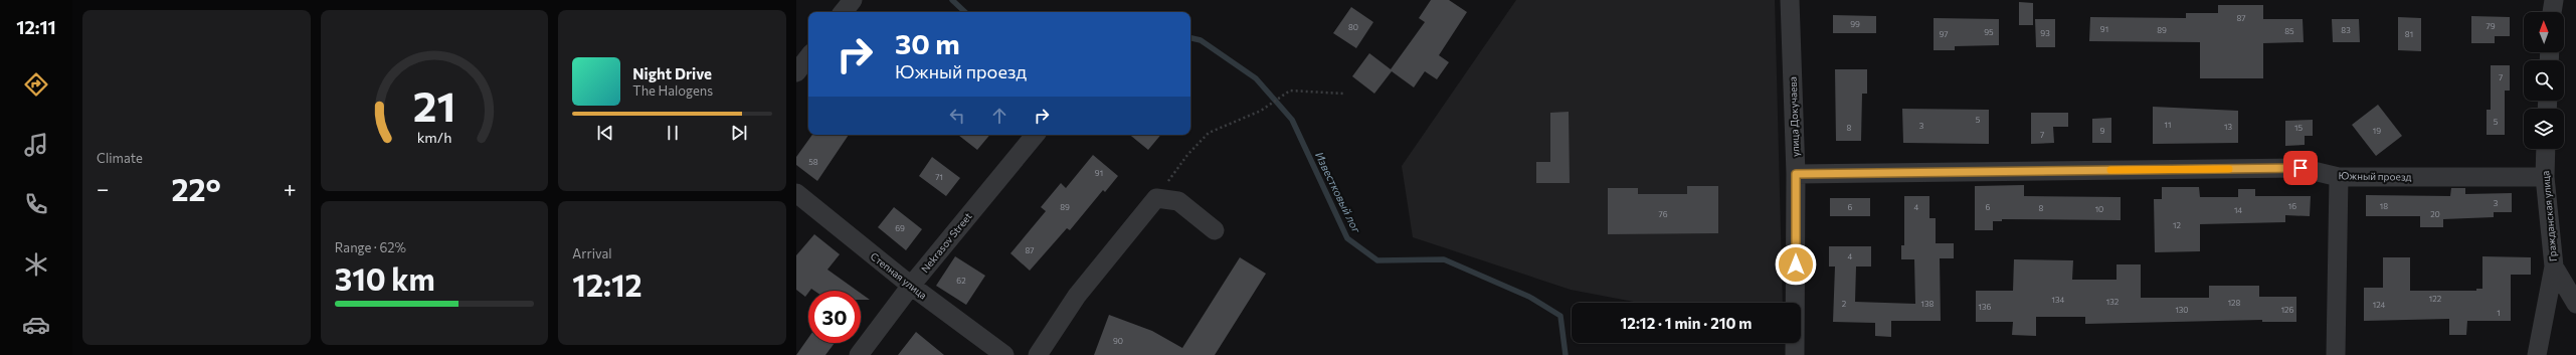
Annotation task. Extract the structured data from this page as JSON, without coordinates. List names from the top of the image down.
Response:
{
  "streets": {
    "street": [
      "улица Докучаева",
      "Южный проезд",
      "Гражданская улица",
      "Nekrasov Street",
      "Степная улица"
    ]
  },
  "crossings": [
    ["улица Докучаева", "Южный проезд"],
    ["Южный проезд", "Гражданская улица"],
    ["Nekrasov Street", "Степная улица"]
  ],
  "water": ["Известковый лог"],
  "house_numbers": [
    "87",
    "99",
    "79",
    "80",
    "91",
    "89",
    "83",
    "85",
    "95",
    "93",
    "97",
    "81",
    "7",
    "5",
    "5",
    "11",
    "3",
    "13",
    "8",
    "15",
    "9",
    "19",
    "7",
    "58",
    "91",
    "71",
    "3",
    "16",
    "18",
    "89",
    "6",
    "4",
    "6",
    "8",
    "10",
    "14",
    "76",
    "20",
    "12",
    "69",
    "87",
    "4",
    "62",
    "122",
    "134",
    "132",
    "128",
    "2",
    "138",
    "124",
    "136",
    "130",
    "126",
    "1",
    "90"
  ],
  "north": "top",
  "page": {
    "tabs": "12:11",
    "tile": [
      "Climate",
      ["Range · 62%", "310 km"],
      ["Arrival", "12:12"]
    ],
    "turn": ["30 m", "Южный проезд"],
    "song": ["Night Drive", "The Halogens"],
    "heat": ["−", "22°", "+"],
    "limit": "30",
    "trip": "12:12 · 1 min · 210 m",
    "gauge": ["21", "km/h"]
  }
}
